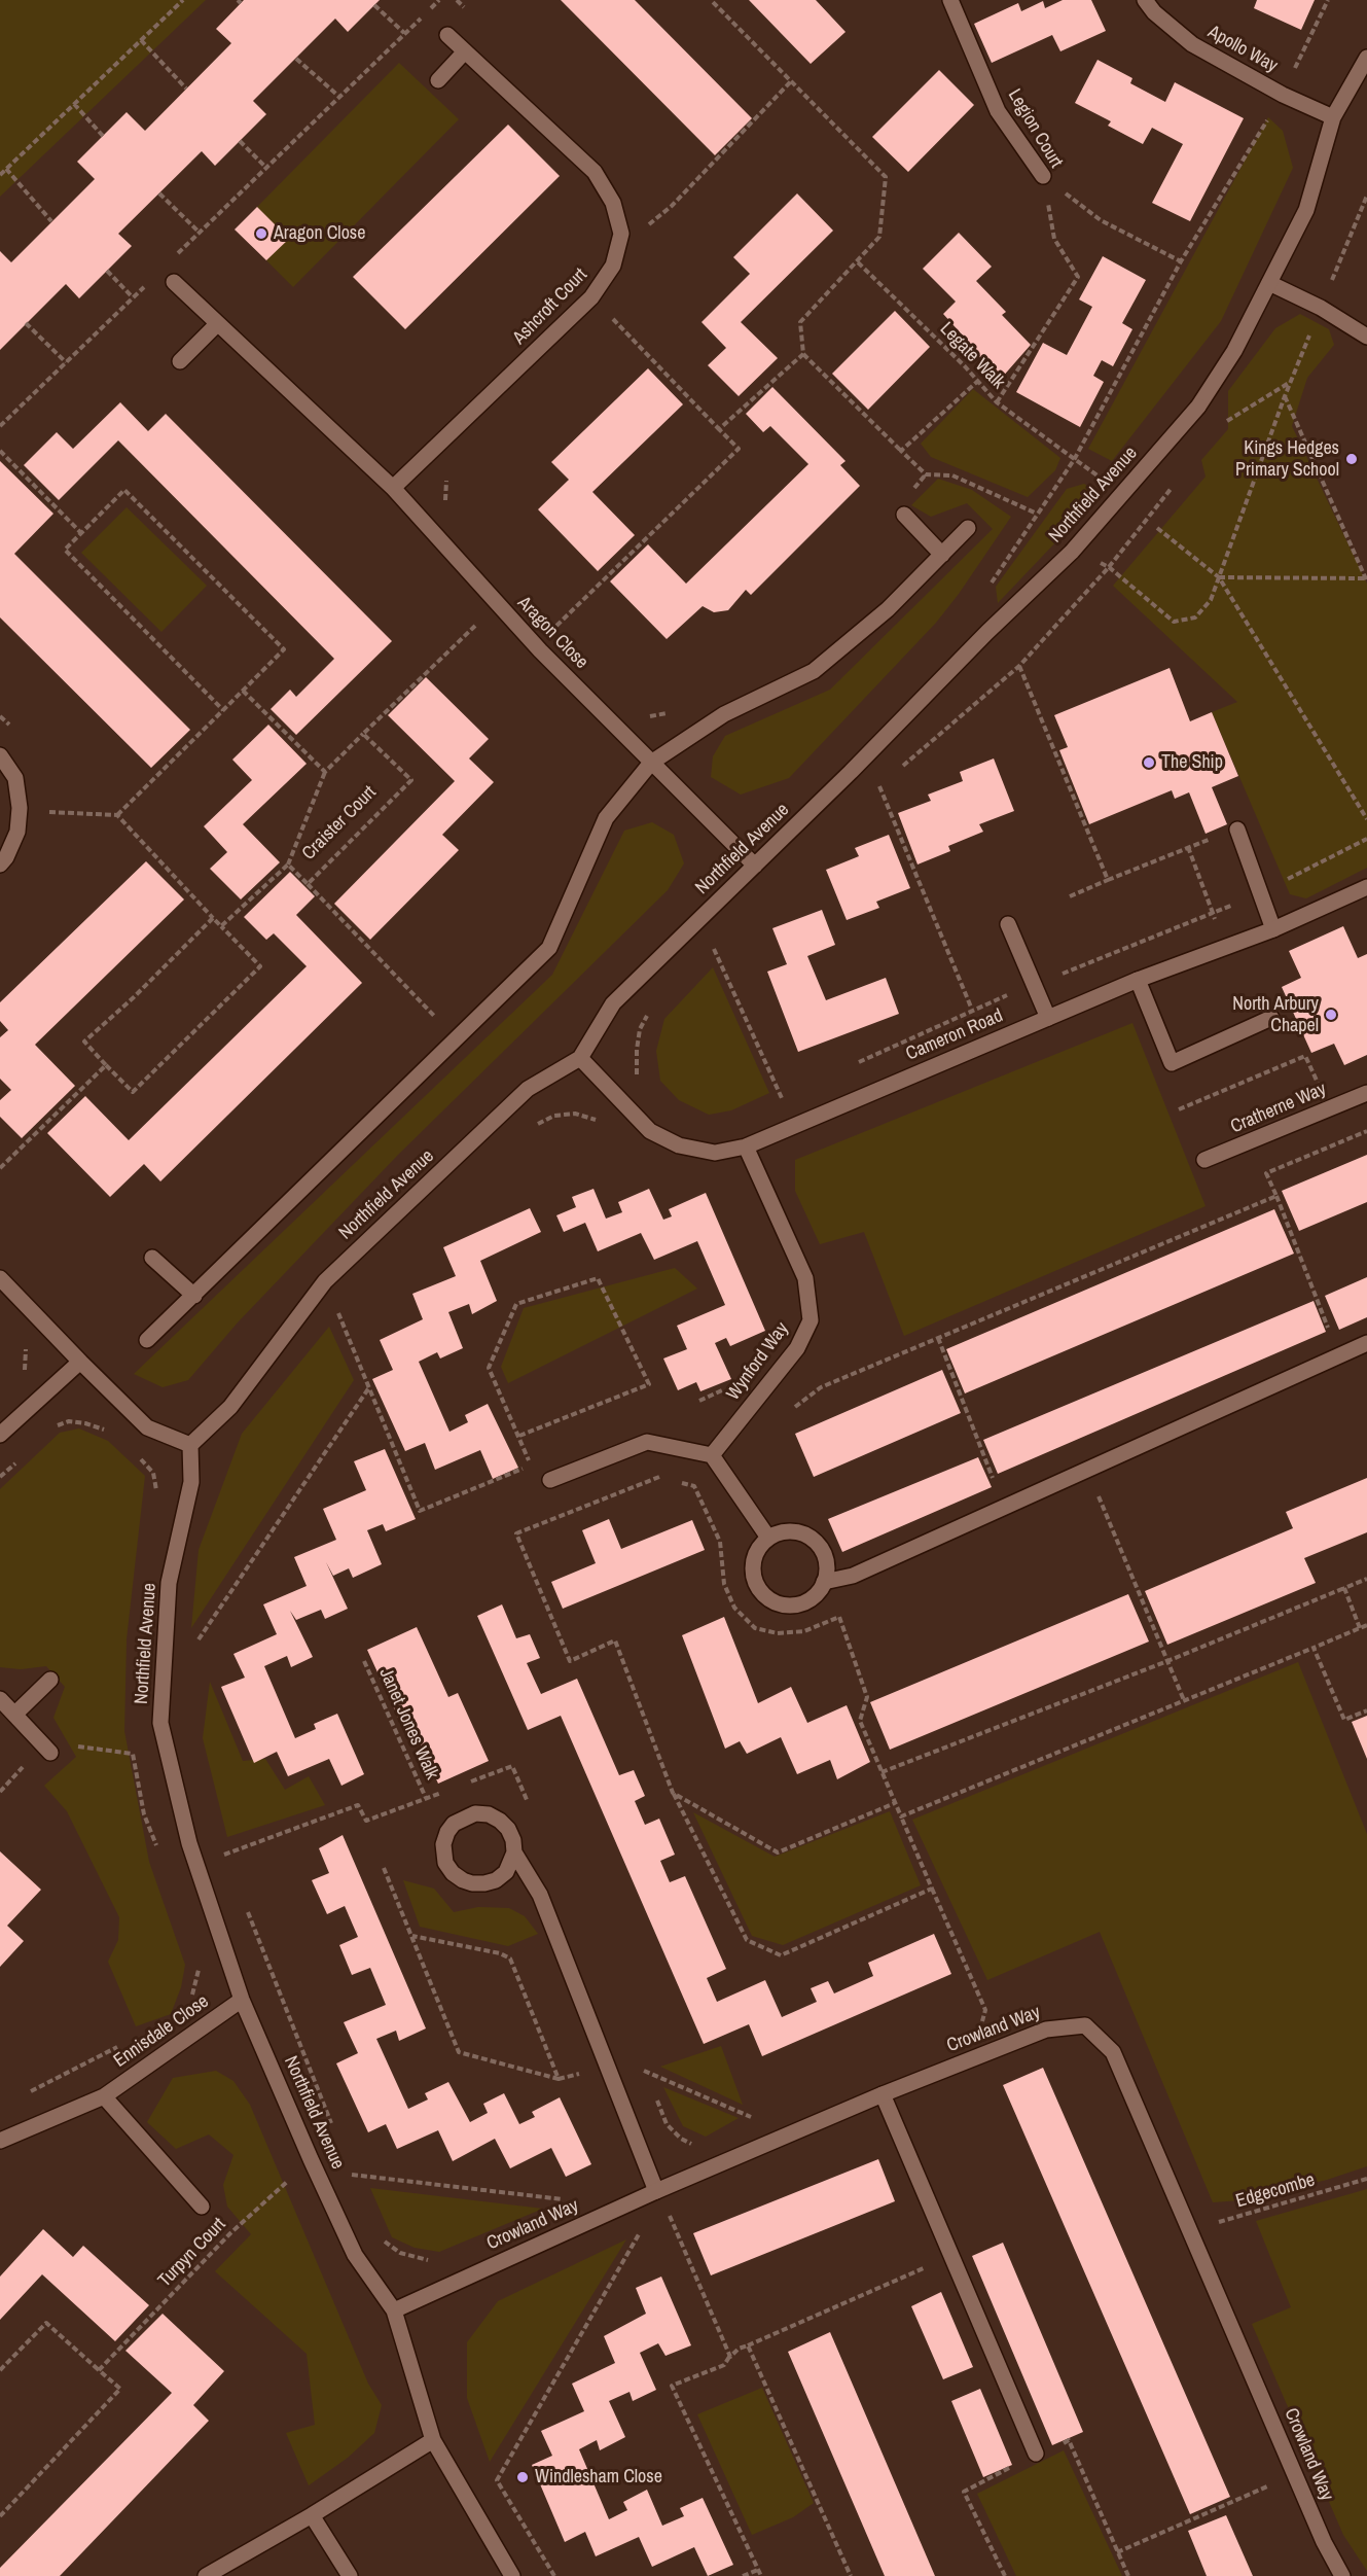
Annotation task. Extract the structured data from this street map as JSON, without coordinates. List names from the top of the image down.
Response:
{
  "streets": {
    "street": [
      "Apollo Way",
      "Legion Court",
      "Ashcroft Court",
      "Northfield Avenue",
      "Aragon Close",
      "Cameron Road",
      "Cratherne Way",
      "Wynford Way",
      "Crowland Way",
      "Ennisdale Close"
    ],
    "path": [
      "Legate Walk",
      "Craister Court",
      "Janet Jones Walk",
      "Edgecombe",
      "Turpyn Court"
    ]
  },
  "crossings": [
    ["Apollo Way", "Northfield Avenue"],
    ["Legion Court", "Legate Walk"],
    ["Ashcroft Court", "Aragon Close"],
    ["Northfield Avenue", "Aragon Close"],
    ["Northfield Avenue", "Cameron Road"],
    ["Northfield Avenue", "Crowland Way"],
    ["Northfield Avenue", "Ennisdale Close"],
    ["Northfield Avenue", "Turpyn Court"],
    ["Cameron Road", "Wynford Way"],
    ["Crowland Way", "Edgecombe"]
  ],
  "places": [
    "Aragon Close",
    "Kings Hedges Primary School",
    "The Ship",
    "North Arbury Chapel",
    "Windlesham Close"
  ]
}
